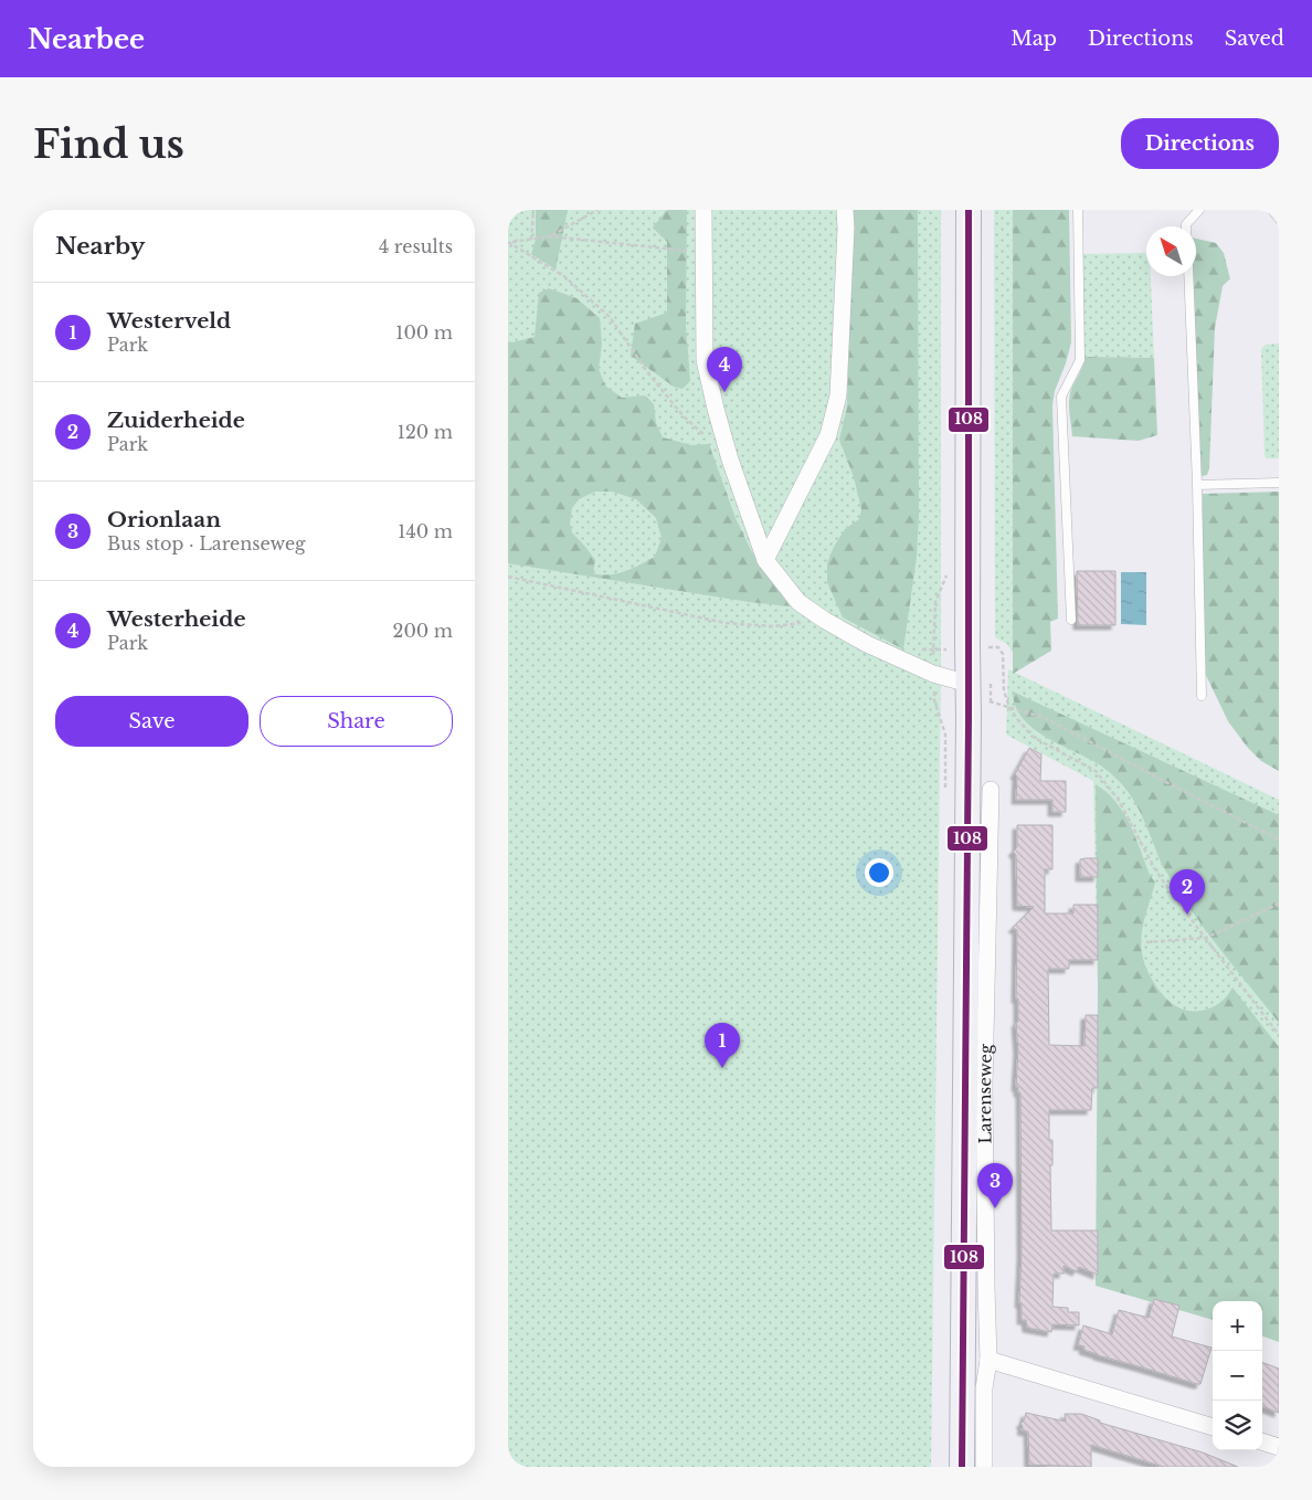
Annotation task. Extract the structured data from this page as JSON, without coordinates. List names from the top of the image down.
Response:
{
  "streets": {
    "main road": ["Larenseweg"]
  },
  "lines": ["transit line 108"],
  "north": "top left",
  "page": {
    "header": "Nearbee",
    "nav": ["Map", "Directions", "Saved"],
    "buttons": [
      "Directions",
      ["Save", "Share"]
    ],
    "title": "Find us",
    "heading": ["Nearby", "4 results"],
    "list": [
      {
        "mark": "1",
        "name": "Westerveld",
        "note": "Park",
        "value": "100 m"
      },
      {
        "mark": "2",
        "name": "Zuiderheide",
        "note": "Park",
        "value": "120 m"
      },
      {
        "mark": "3",
        "name": "Orionlaan",
        "note": "Bus stop · Larenseweg",
        "value": "140 m"
      },
      {
        "mark": "4",
        "name": "Westerheide",
        "note": "Park",
        "value": "200 m"
      }
    ],
    "pins": [
      "4",
      "2",
      "1",
      "3"
    ],
    "map_buttons": ["+", "−"]
  }
}
